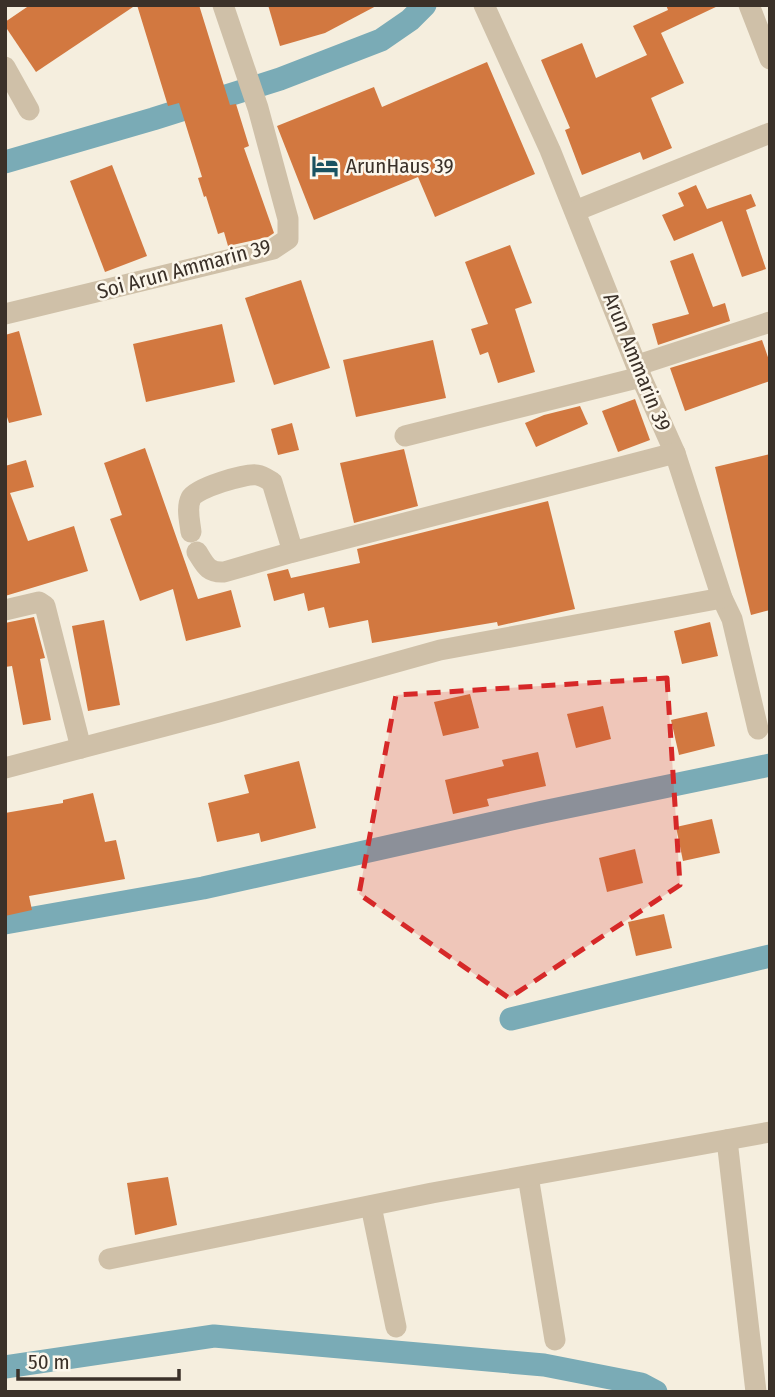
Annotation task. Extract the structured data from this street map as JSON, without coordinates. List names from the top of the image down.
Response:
{
  "streets": {
    "street": ["Soi Arun Ammarin 39", "Arun Ammarin 39"]
  },
  "places": {
    "hotel": ["ArunHaus 39"]
  },
  "scale_bar": "50 m"
}
